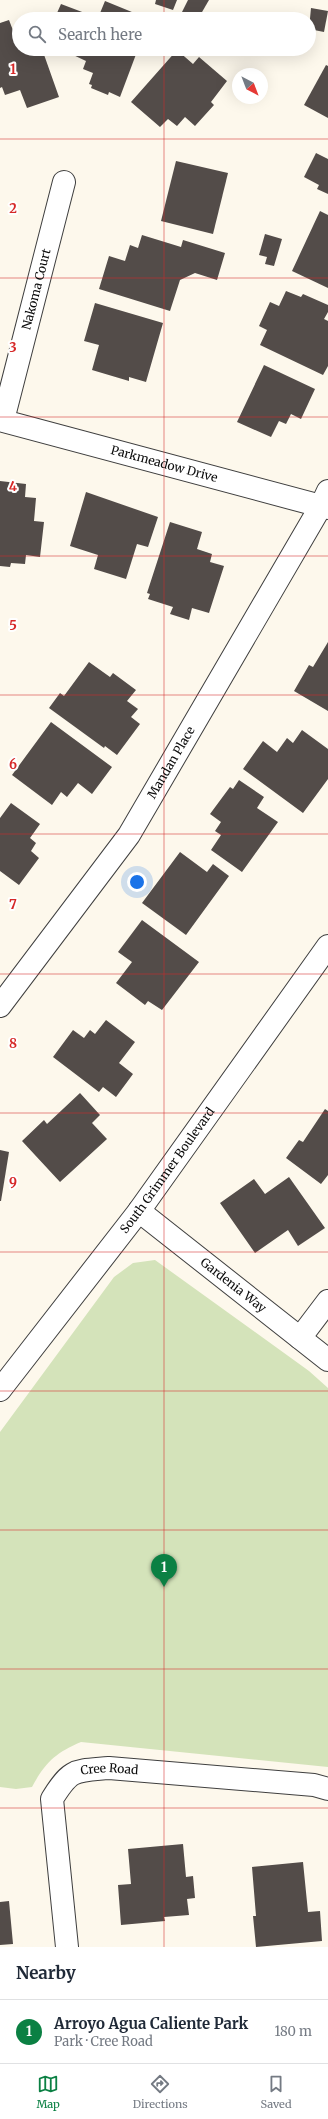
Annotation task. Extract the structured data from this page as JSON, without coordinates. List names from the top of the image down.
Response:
{
  "streets": {
    "street": [
      "Nakoma Court",
      "Parkmeadow Drive",
      "Mandan Place",
      "South Grimmer Boulevard",
      "Gardenia Way",
      "Cree Road"
    ]
  },
  "crossings": [
    ["Nakoma Court", "Parkmeadow Drive"],
    ["Parkmeadow Drive", "Mandan Place"],
    ["South Grimmer Boulevard", "Gardenia Way"]
  ],
  "north": "bottom right",
  "page": {
    "search": "Search here",
    "pins": "1",
    "heading": "Nearby",
    "list": [
      {
        "mark": "1",
        "name": "Arroyo Agua Caliente Park",
        "note": "Park · Cree Road",
        "value": "180 m"
      }
    ],
    "nav": ["Map", "Directions", "Saved"]
  },
  "grid": {
    "rows": [
      "1",
      "2",
      "3",
      "4",
      "5",
      "6",
      "7",
      "8",
      "9"
    ]
  }
}
